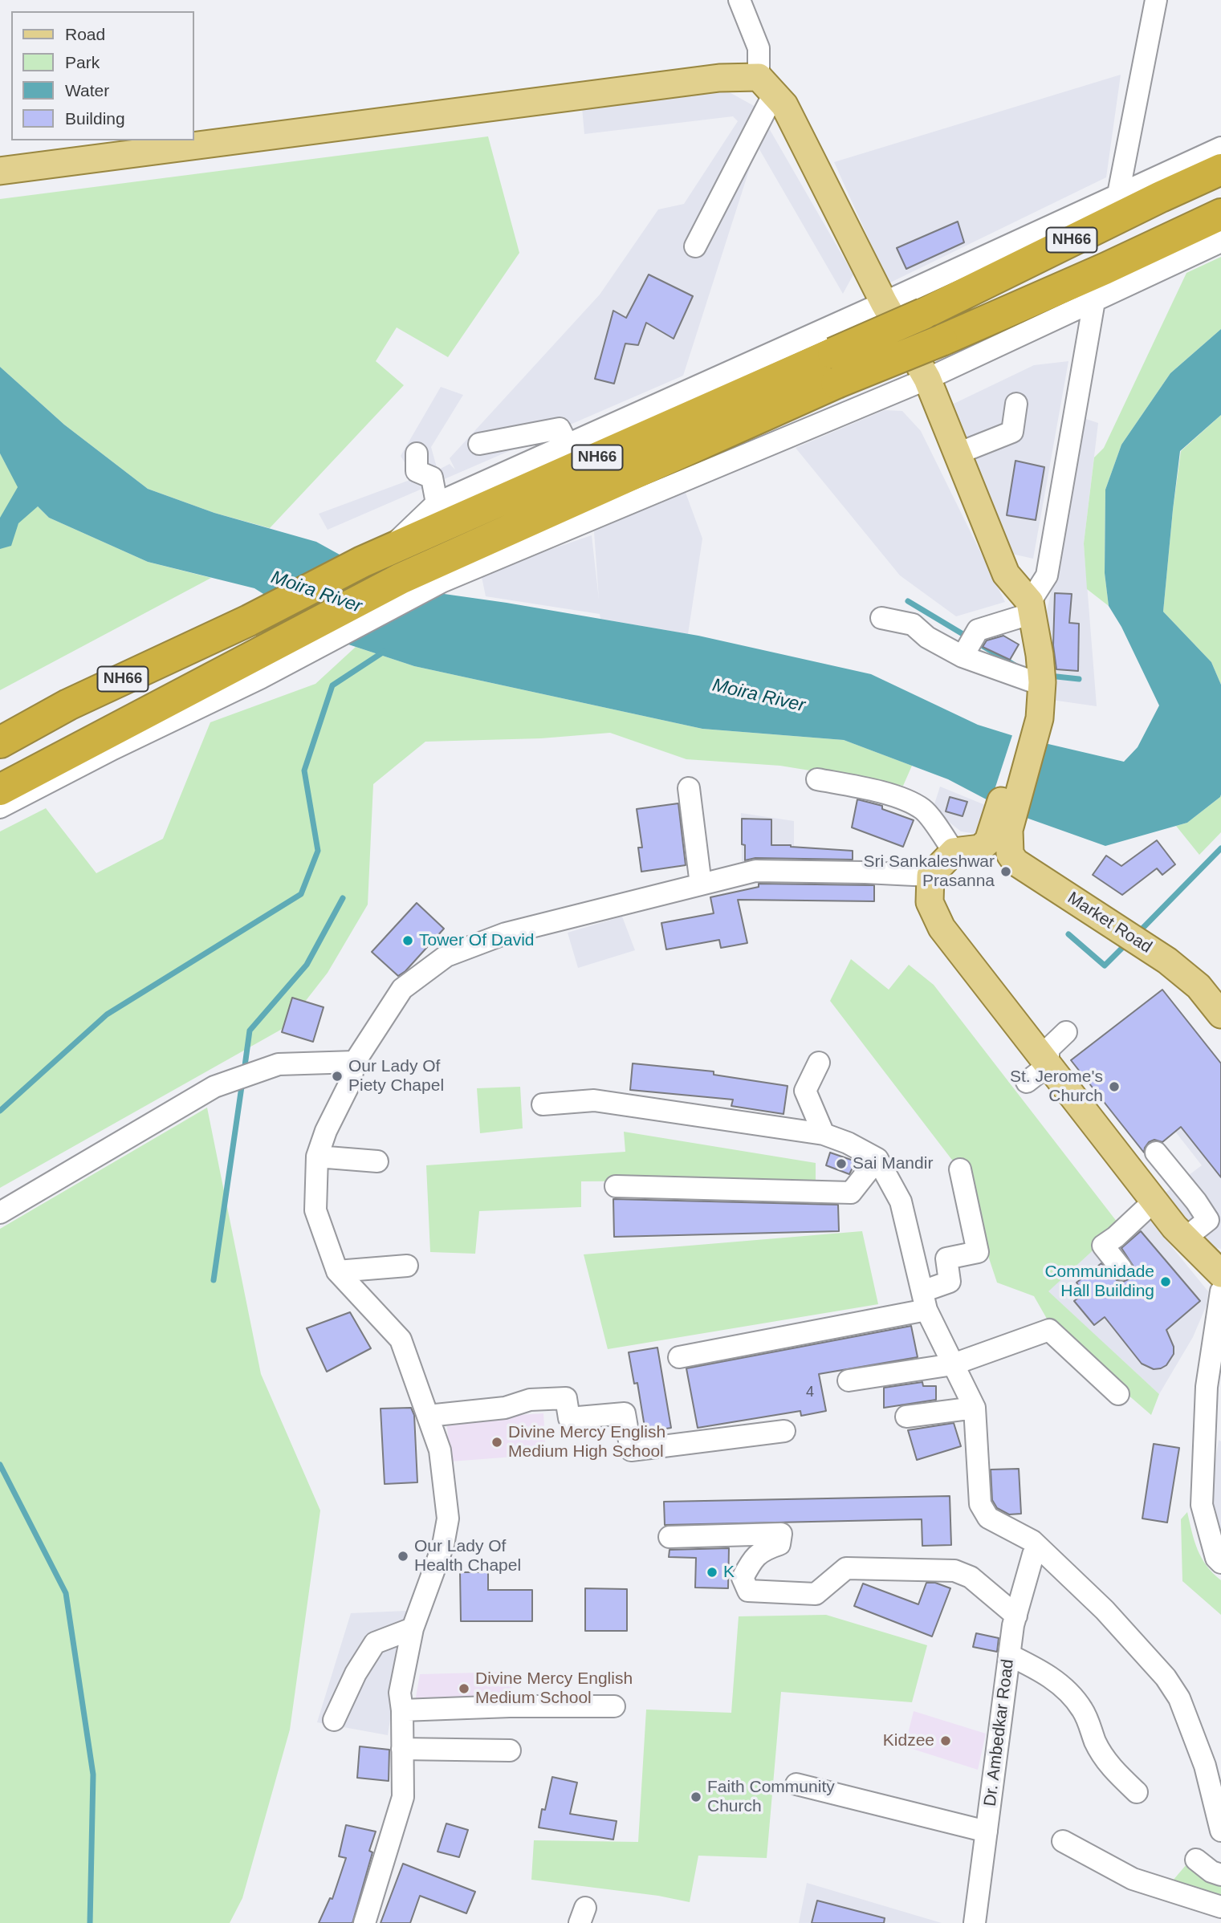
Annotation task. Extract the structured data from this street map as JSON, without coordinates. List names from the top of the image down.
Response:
{
  "streets": {
    "highway": ["NH66"],
    "main road": ["Market Road"],
    "street": ["Dr. Ambedkar Road"]
  },
  "water": ["Moira River"],
  "places": [
    "Sri Sankaleshwar Prasanna",
    "Tower Of David",
    "Our Lady Of Piety Chapel",
    "St. Jerome's Church",
    "Sai Mandir",
    "Communidade Hall Building",
    "Divine Mercy English Medium High School",
    "Our Lady Of Health Chapel",
    "K",
    "Divine Mercy English Medium School",
    "Kidzee",
    "Faith Community Church"
  ],
  "house_numbers": ["4"],
  "legend": [
    "Road",
    "Park",
    "Water",
    "Building"
  ]
}
